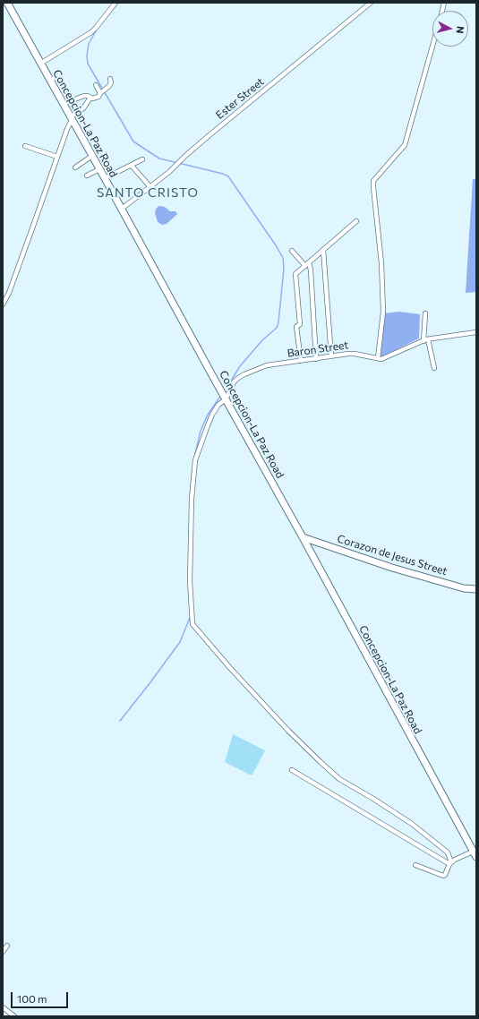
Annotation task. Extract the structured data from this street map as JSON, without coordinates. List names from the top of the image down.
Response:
{
  "streets": {
    "main road": ["Concepcion-La Paz Road", "Corazon de Jesus Street"],
    "street": ["Ester Street", "Baron Street"]
  },
  "crossings": [
    ["Ester Street", "Concepcion-La Paz Road"],
    ["Concepcion-La Paz Road", "Baron Street"],
    ["Concepcion-La Paz Road", "Corazon de Jesus Street"]
  ],
  "districts": ["SANTO CRISTO"],
  "scale_bar": "100 m",
  "north": "right"
}
